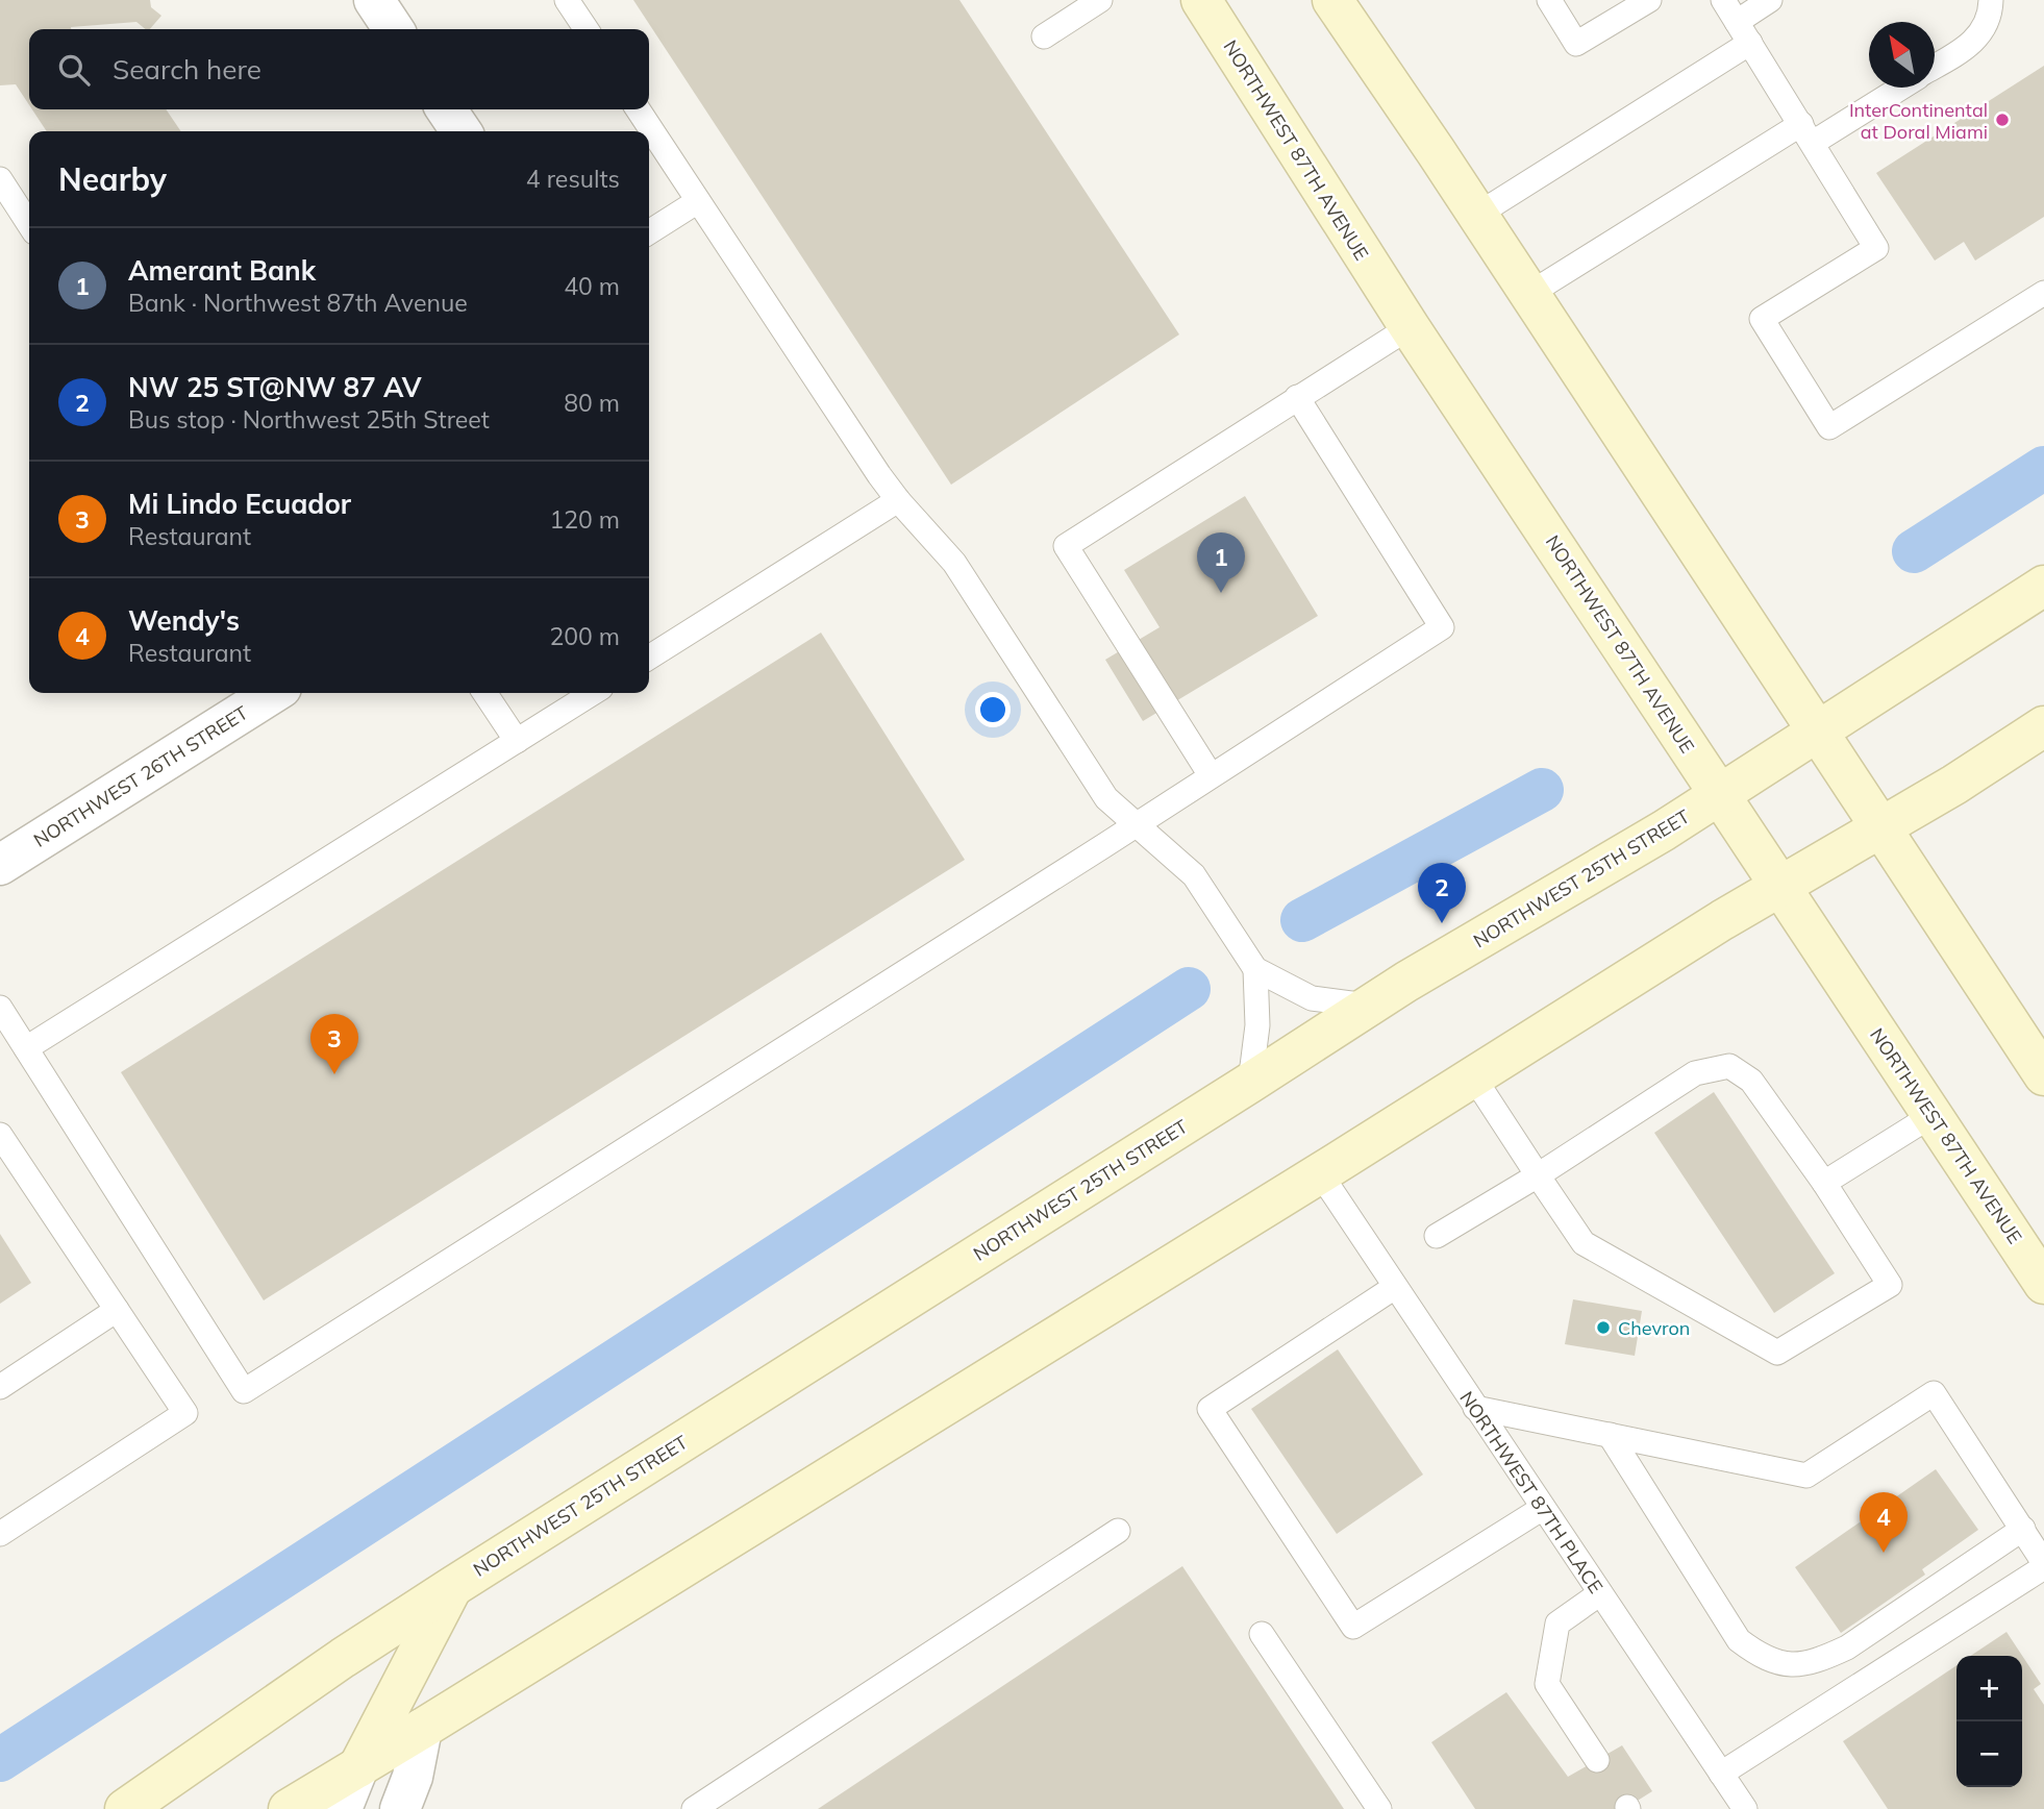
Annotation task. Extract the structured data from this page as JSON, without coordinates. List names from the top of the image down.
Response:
{
  "streets": {
    "main road": ["NORTHWEST 87TH AVENUE", "NORTHWEST 25TH STREET"],
    "street": ["NORTHWEST 26TH STREET"],
    "lane": ["NORTHWEST 87TH PLACE"]
  },
  "crossings": [
    ["NORTHWEST 87TH AVENUE", "NORTHWEST 25TH STREET"]
  ],
  "places": ["InterContinental at Doral Miami", "Chevron"],
  "north": "top left",
  "page": {
    "search": "Search here",
    "heading": ["Nearby", "4 results"],
    "list": [
      {
        "mark": "1",
        "name": "Amerant Bank",
        "note": "Bank · Northwest 87th Avenue",
        "value": "40 m"
      },
      {
        "mark": "2",
        "name": "NW 25 ST@NW 87 AV",
        "note": "Bus stop · Northwest 25th Street",
        "value": "80 m"
      },
      {
        "mark": "3",
        "name": "Mi Lindo Ecuador",
        "note": "Restaurant",
        "value": "120 m"
      },
      {
        "mark": "4",
        "name": "Wendy's",
        "note": "Restaurant",
        "value": "200 m"
      }
    ],
    "pins": [
      "1",
      "2",
      "3",
      "4"
    ],
    "map_buttons": ["+", "−"]
  }
}
